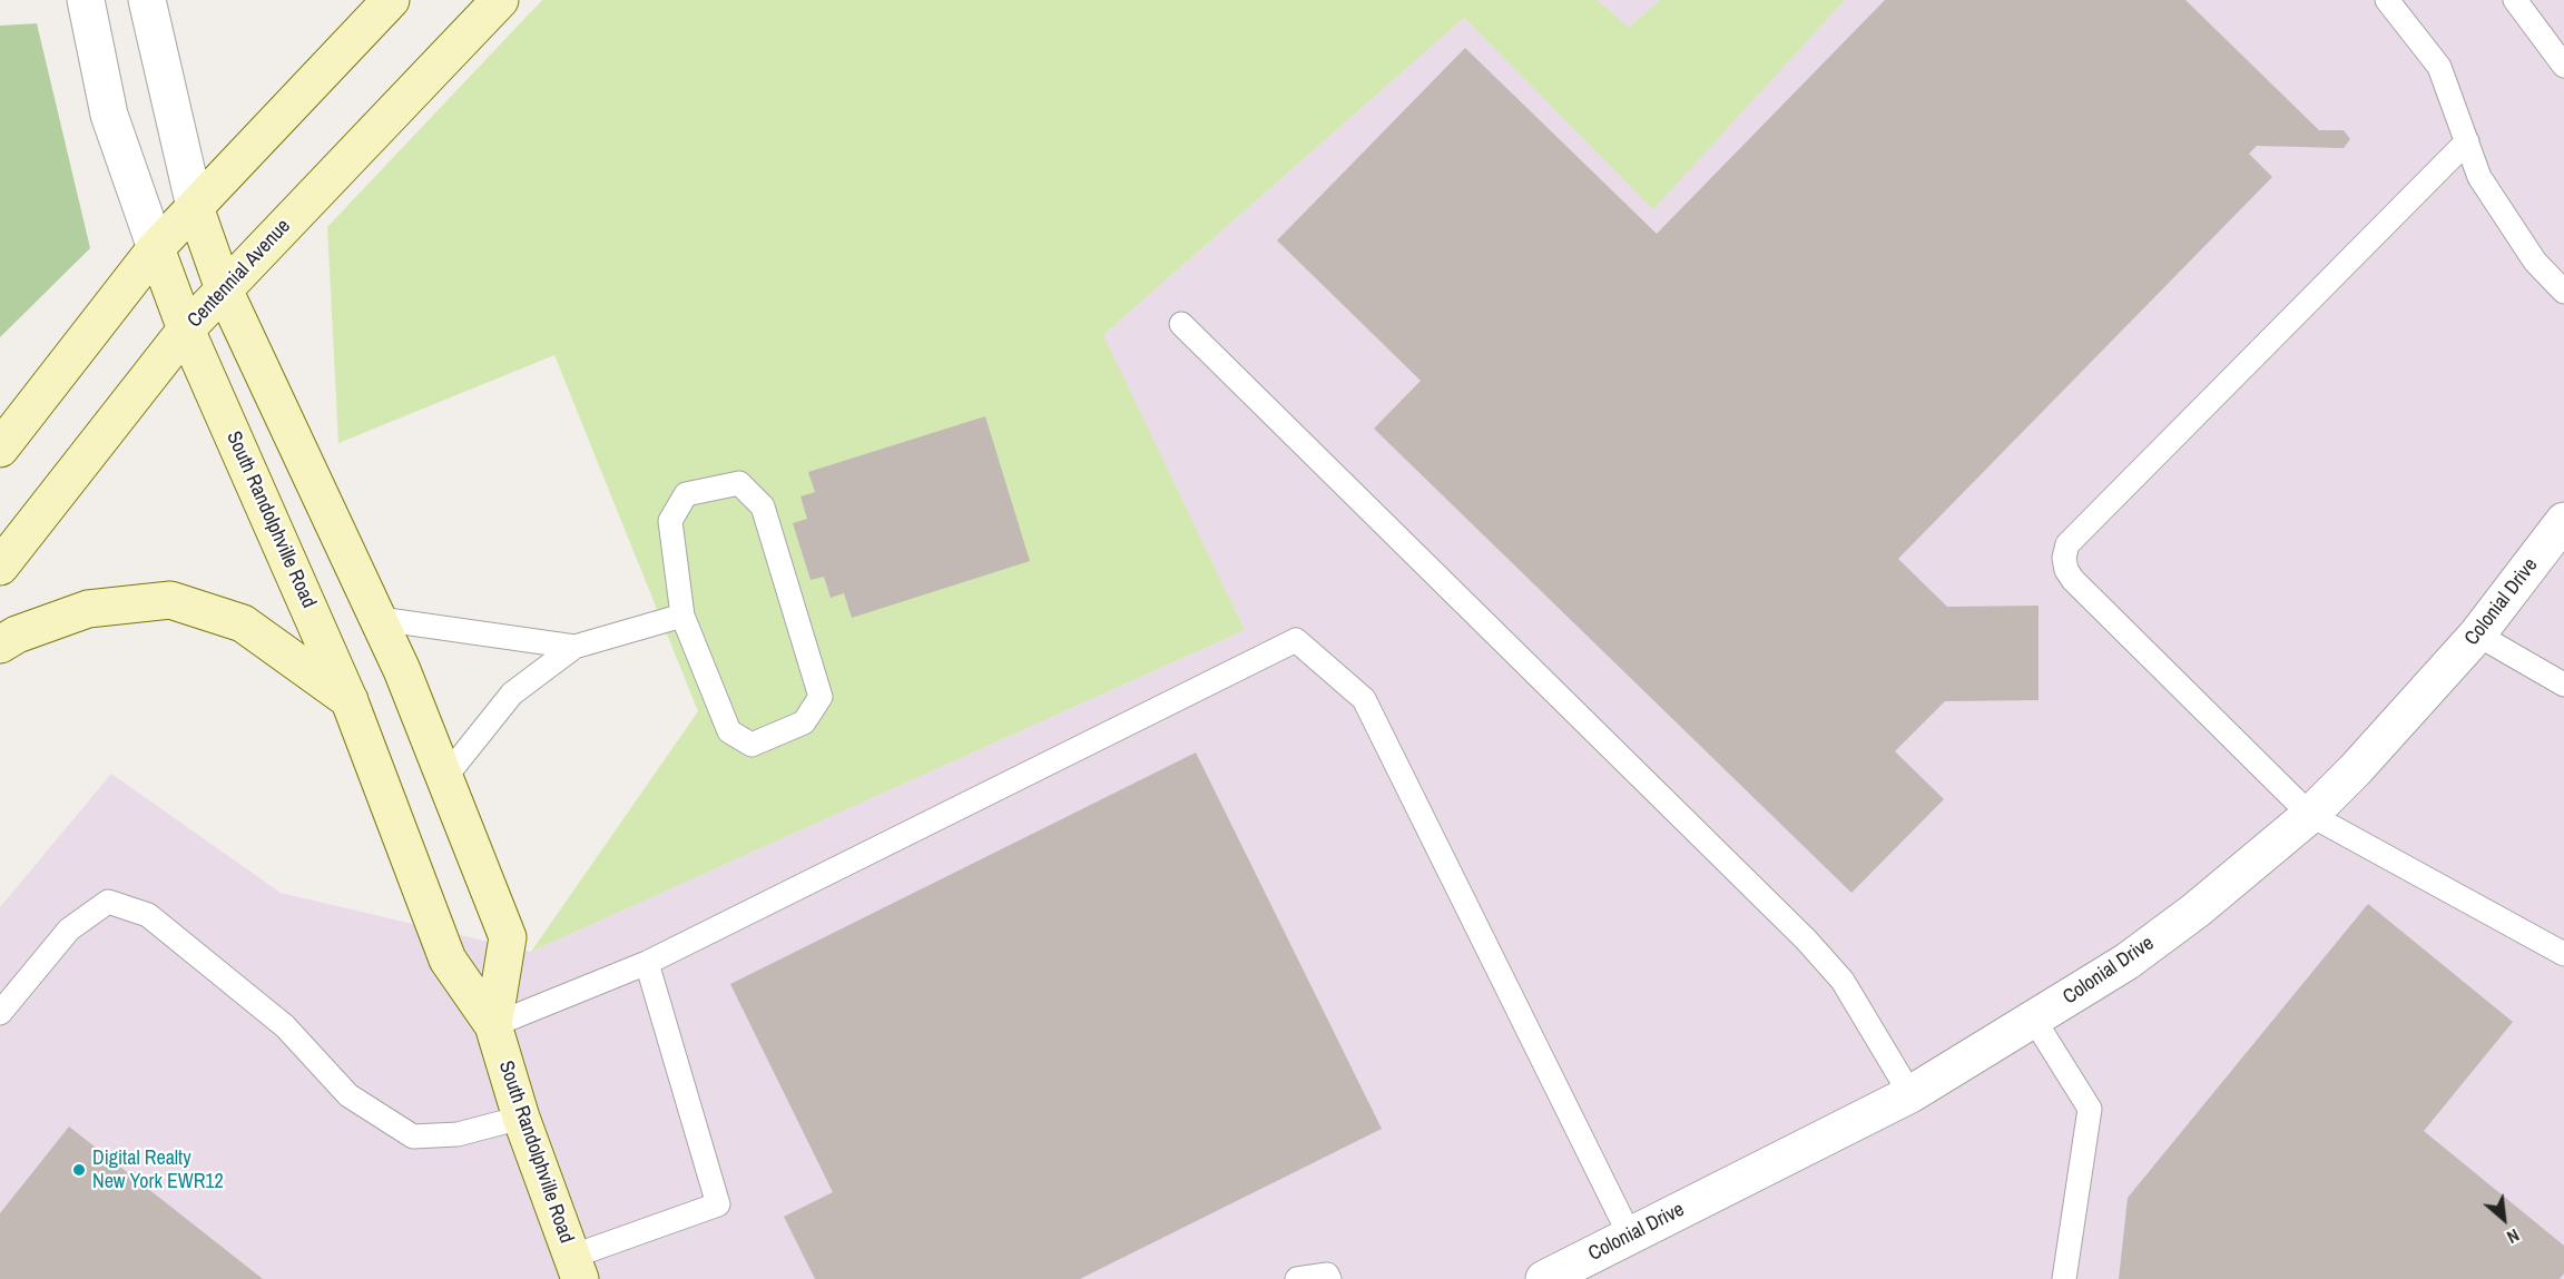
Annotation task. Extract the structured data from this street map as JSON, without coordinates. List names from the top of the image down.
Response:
{
  "streets": {
    "main road": ["Centennial Avenue", "South Randolphville Road"],
    "street": ["Colonial Drive"]
  },
  "crossings": [
    ["Centennial Avenue", "South Randolphville Road"]
  ],
  "places": ["Digital Realty New York EWR12"],
  "north": "bottom right"
}
